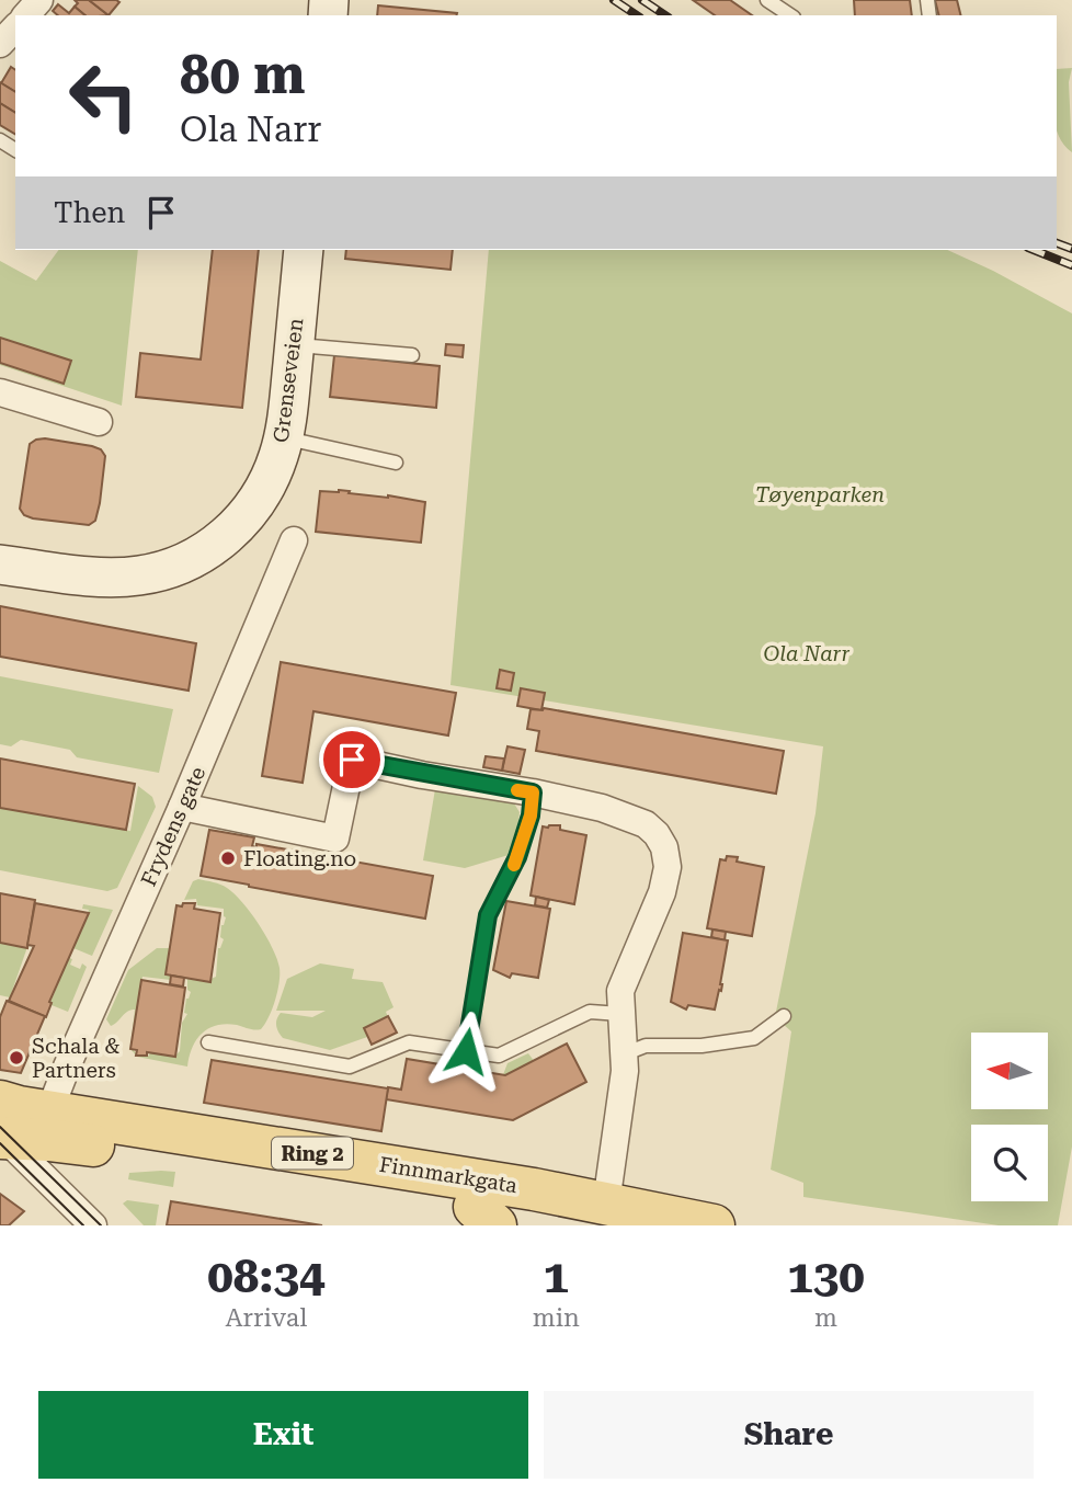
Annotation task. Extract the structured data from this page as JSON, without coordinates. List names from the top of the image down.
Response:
{
  "streets": {
    "main road": ["Grenseveien", "Ring 2", "Finnmarkgata"],
    "street": ["Frydens gate"]
  },
  "crossings": [
    ["Frydens gate", "Finnmarkgata"]
  ],
  "parks": ["Tøyenparken", "Ola Narr"],
  "places": ["Floating.no", "Schala & Partners"],
  "north": "left",
  "page": {
    "turn": ["80 m", "Ola Narr"],
    "then": "Then",
    "eta": [
      "08:34",
      "Arrival",
      "1",
      "min",
      "130",
      "m"
    ],
    "buttons": ["Exit", "Share"]
  }
}
